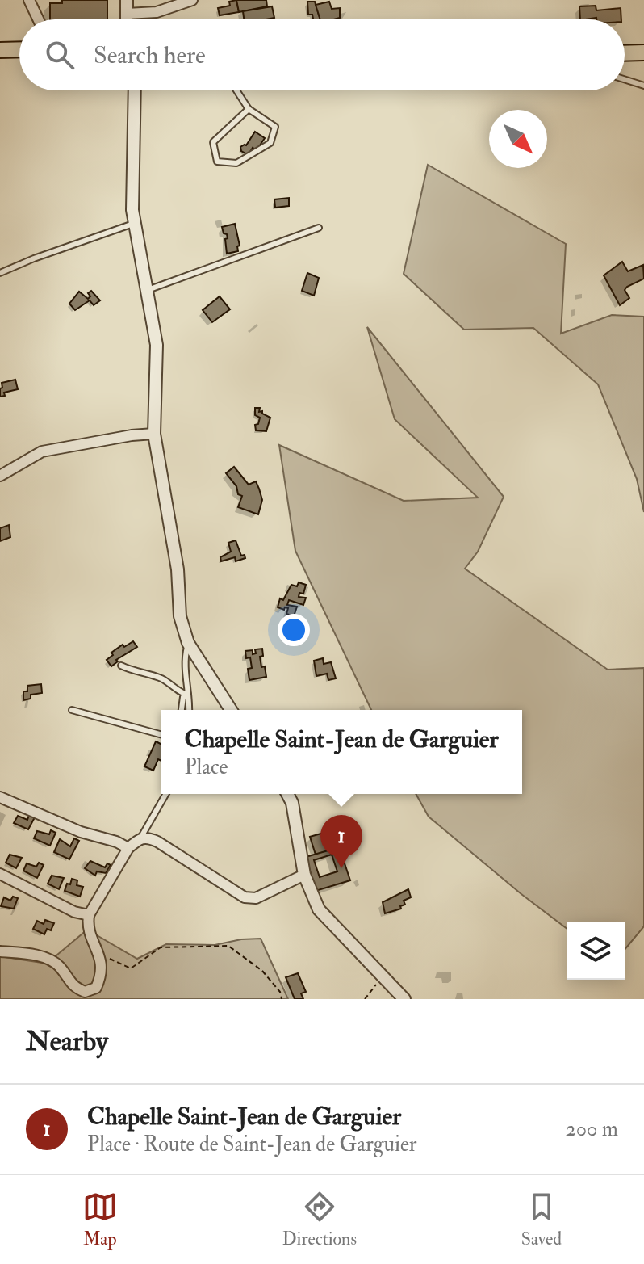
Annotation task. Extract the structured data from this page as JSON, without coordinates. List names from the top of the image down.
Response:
{
  "north": "bottom right",
  "page": {
    "search": "Search here",
    "popup": ["Chapelle Saint-Jean de Garguier", "Place"],
    "pins": "1",
    "heading": "Nearby",
    "list": [
      {
        "mark": "1",
        "name": "Chapelle Saint-Jean de Garguier",
        "note": "Place · Route de Saint-Jean de Garguier",
        "value": "200 m"
      }
    ],
    "nav": ["Map", "Directions", "Saved"]
  }
}
